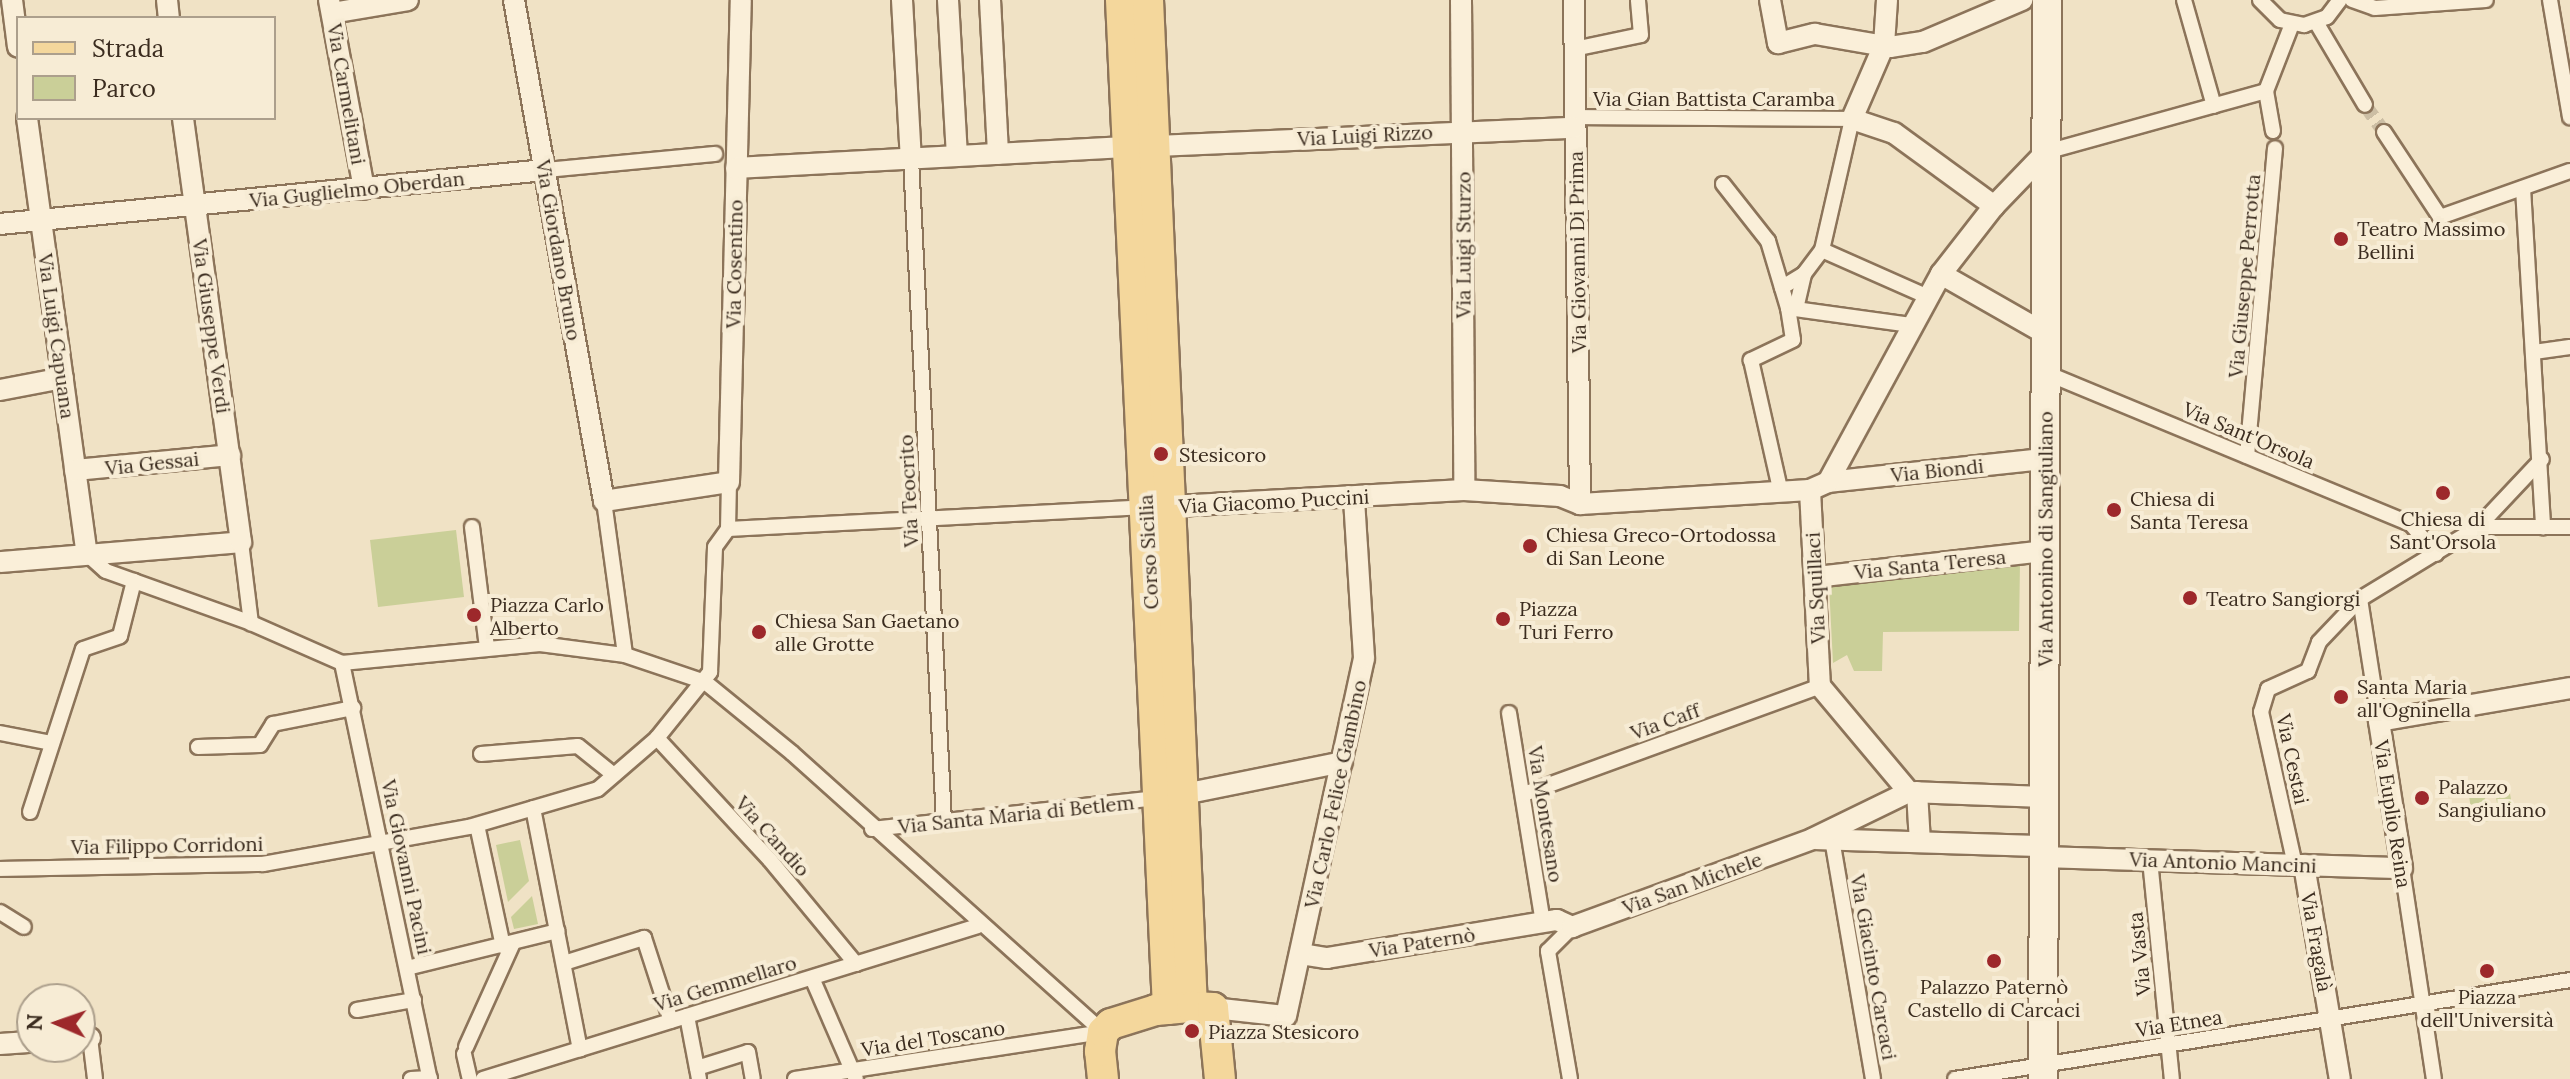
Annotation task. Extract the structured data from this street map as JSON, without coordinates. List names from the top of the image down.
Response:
{
  "streets": {
    "main road": ["Via Antonino di Sangiuliano", "Corso Sicilia"],
    "street": [
      "Via Carmelitani",
      "Via Gian Battista Caramba",
      "Via Luigi Rizzo",
      "Via Guglielmo Oberdan",
      "Via Luigi Sturzo",
      "Via Giordano Bruno",
      "Via Giovanni Di Prima",
      "Via Cosentino",
      "Via Giuseppe Perrotta",
      "Via Giuseppe Verdi",
      "Via Luigi Capuana",
      "Via Sant'Orsola",
      "Via Gessai",
      "Via Biondi",
      "Via Teocrito",
      "Via Giacomo Puccini",
      "Via Santa Teresa",
      "Via Squillaci",
      "Via Caff",
      "Via Cestai",
      "Via Carlo Felice Gambino",
      "Via Santa Maria di Betlem",
      "Via Montesano",
      "Via Euplio Reina",
      "Via Candio",
      "Via Filippo Corridoni",
      "Via Antonio Mancini",
      "Via Giovanni Pacini",
      "Via San Michele",
      "Via Paternò",
      "Via Fragalà",
      "Via Vasta",
      "Via Giacinto Carcaci",
      "Via Gemmellaro",
      "Via Etnea",
      "Via del Toscano"
    ]
  },
  "crossings": [
    ["Via Carmelitani", "Via Guglielmo Oberdan"],
    ["Via Gian Battista Caramba", "Via Luigi Rizzo"],
    ["Via Gian Battista Caramba", "Via Giovanni Di Prima"],
    ["Via Luigi Rizzo", "Via Luigi Sturzo"],
    ["Via Luigi Rizzo", "Via Giovanni Di Prima"],
    ["Via Luigi Rizzo", "Via Cosentino"],
    ["Via Luigi Rizzo", "Via Teocrito"],
    ["Via Luigi Rizzo", "Corso Sicilia"],
    ["Via Guglielmo Oberdan", "Via Giordano Bruno"],
    ["Via Guglielmo Oberdan", "Via Giuseppe Verdi"],
    ["Via Guglielmo Oberdan", "Via Luigi Capuana"],
    ["Via Luigi Sturzo", "Via Giacomo Puccini"],
    ["Via Giovanni Di Prima", "Via Giacomo Puccini"],
    ["Via Cosentino", "Via Giacomo Puccini"],
    ["Via Giuseppe Perrotta", "Via Sant'Orsola"],
    ["Via Giuseppe Verdi", "Via Gessai"],
    ["Via Luigi Capuana", "Via Gessai"],
    ["Via Sant'Orsola", "Via Antonino di Sangiuliano"],
    ["Via Sant'Orsola", "Via Cestai"],
    ["Via Biondi", "Via Giacomo Puccini"],
    ["Via Biondi", "Via Antonino di Sangiuliano"],
    ["Via Biondi", "Via Squillaci"],
    ["Via Teocrito", "Via Giacomo Puccini"],
    ["Via Teocrito", "Via Santa Maria di Betlem"],
    ["Via Giacomo Puccini", "Corso Sicilia"],
    ["Via Giacomo Puccini", "Via Carlo Felice Gambino"],
    ["Via Antonino di Sangiuliano", "Via Santa Teresa"],
    ["Via Antonino di Sangiuliano", "Via Antonio Mancini"],
    ["Via Antonino di Sangiuliano", "Via Etnea"],
    ["Corso Sicilia", "Via Carlo Felice Gambino"],
    ["Corso Sicilia", "Via Santa Maria di Betlem"],
    ["Via Santa Teresa", "Via Squillaci"],
    ["Via Squillaci", "Via Caff"],
    ["Via Caff", "Via Montesano"],
    ["Via Cestai", "Via Euplio Reina"],
    ["Via Cestai", "Via Antonio Mancini"],
    ["Via Cestai", "Via Fragalà"],
    ["Via Carlo Felice Gambino", "Via Santa Maria di Betlem"],
    ["Via Carlo Felice Gambino", "Via Paternò"],
    ["Via Montesano", "Via Paternò"],
    ["Via Euplio Reina", "Via Antonio Mancini"],
    ["Via Euplio Reina", "Via Etnea"],
    ["Via Candio", "Via Filippo Corridoni"],
    ["Via Candio", "Via Gemmellaro"],
    ["Via Filippo Corridoni", "Via Giovanni Pacini"],
    ["Via Antonio Mancini", "Via San Michele"],
    ["Via Antonio Mancini", "Via Fragalà"],
    ["Via Antonio Mancini", "Via Vasta"],
    ["Via Antonio Mancini", "Via Giacinto Carcaci"],
    ["Via San Michele", "Via Paternò"],
    ["Via San Michele", "Via Giacinto Carcaci"],
    ["Via Fragalà", "Via Etnea"],
    ["Via Vasta", "Via Etnea"]
  ],
  "places": [
    "Teatro Massimo Bellini",
    "Stesicoro",
    "Chiesa di Sant'Orsola",
    "Chiesa di Santa Teresa",
    "Chiesa Greco-Ortodossa di San Leone",
    "Teatro Sangiorgi",
    "Piazza Carlo Alberto",
    "Piazza Turi Ferro",
    "Chiesa San Gaetano alle Grotte",
    "Santa Maria all'Ogninella",
    "Palazzo Sangiuliano",
    "Palazzo Paternò Castello di Carcaci",
    "Piazza dell'Università",
    "Piazza Stesicoro"
  ],
  "legend": ["Strada", "Parco"],
  "north": "left"
}
